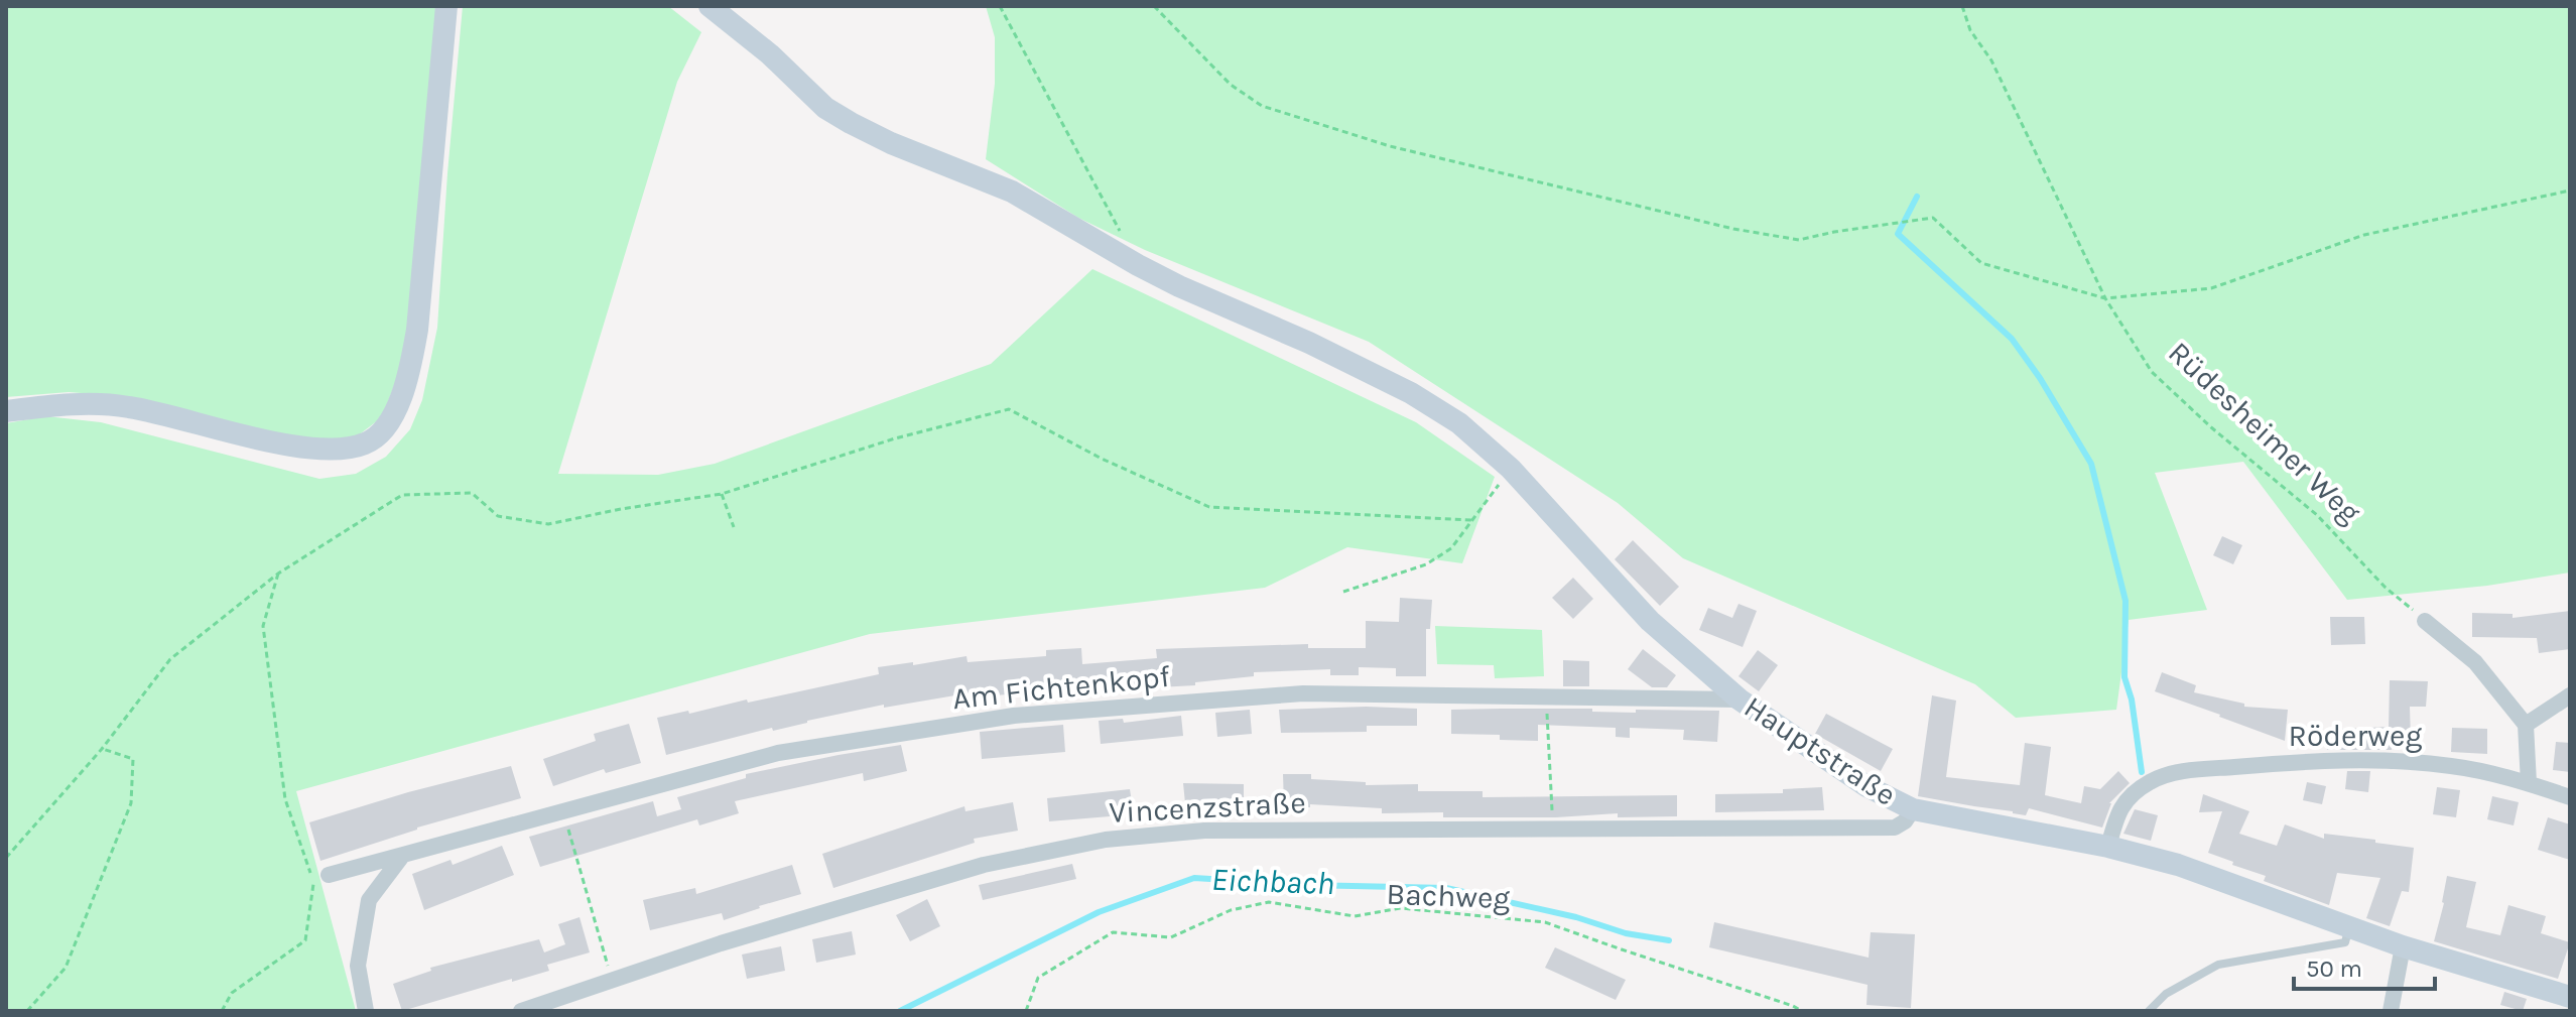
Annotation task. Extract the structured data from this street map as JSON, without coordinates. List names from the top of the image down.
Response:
{
  "streets": {
    "street": [
      "Am Fichtenkopf",
      "Röderweg",
      "Hauptstraße",
      "Vincenzstraße"
    ],
    "path": ["Rüdesheimer Weg", "Bachweg"]
  },
  "crossings": [
    ["Am Fichtenkopf", "Hauptstraße"],
    ["Röderweg", "Hauptstraße"],
    ["Hauptstraße", "Vincenzstraße"]
  ],
  "water": ["Eichbach"],
  "scale_bar": "50 m"
}
